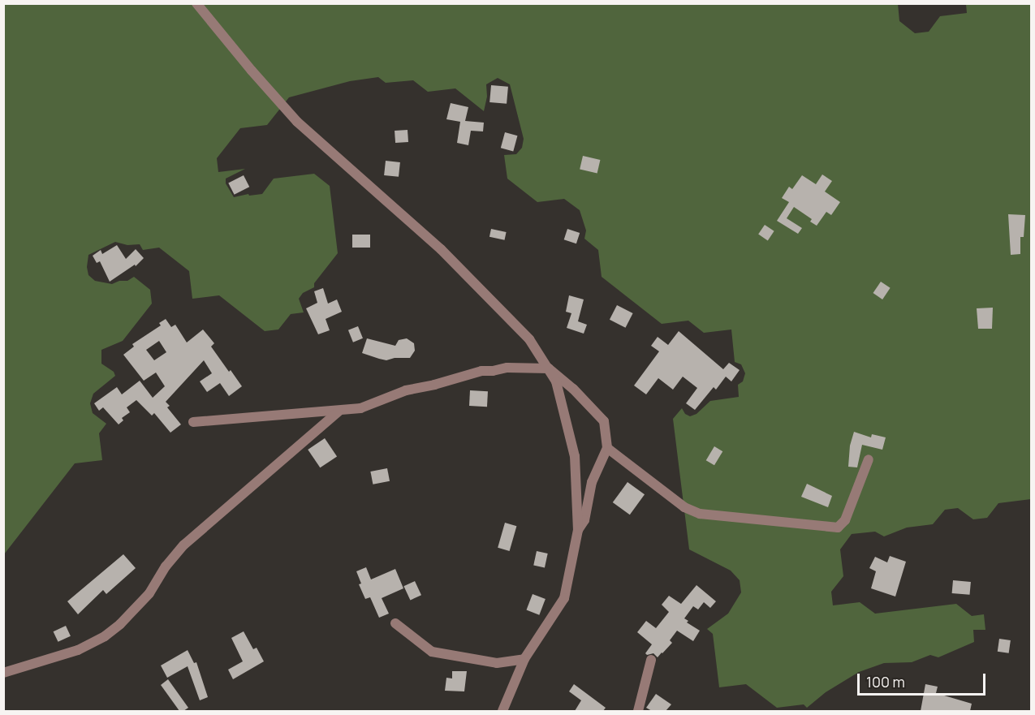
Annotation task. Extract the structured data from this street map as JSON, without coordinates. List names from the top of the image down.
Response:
{
  "scale_bar": "100 m"
}
